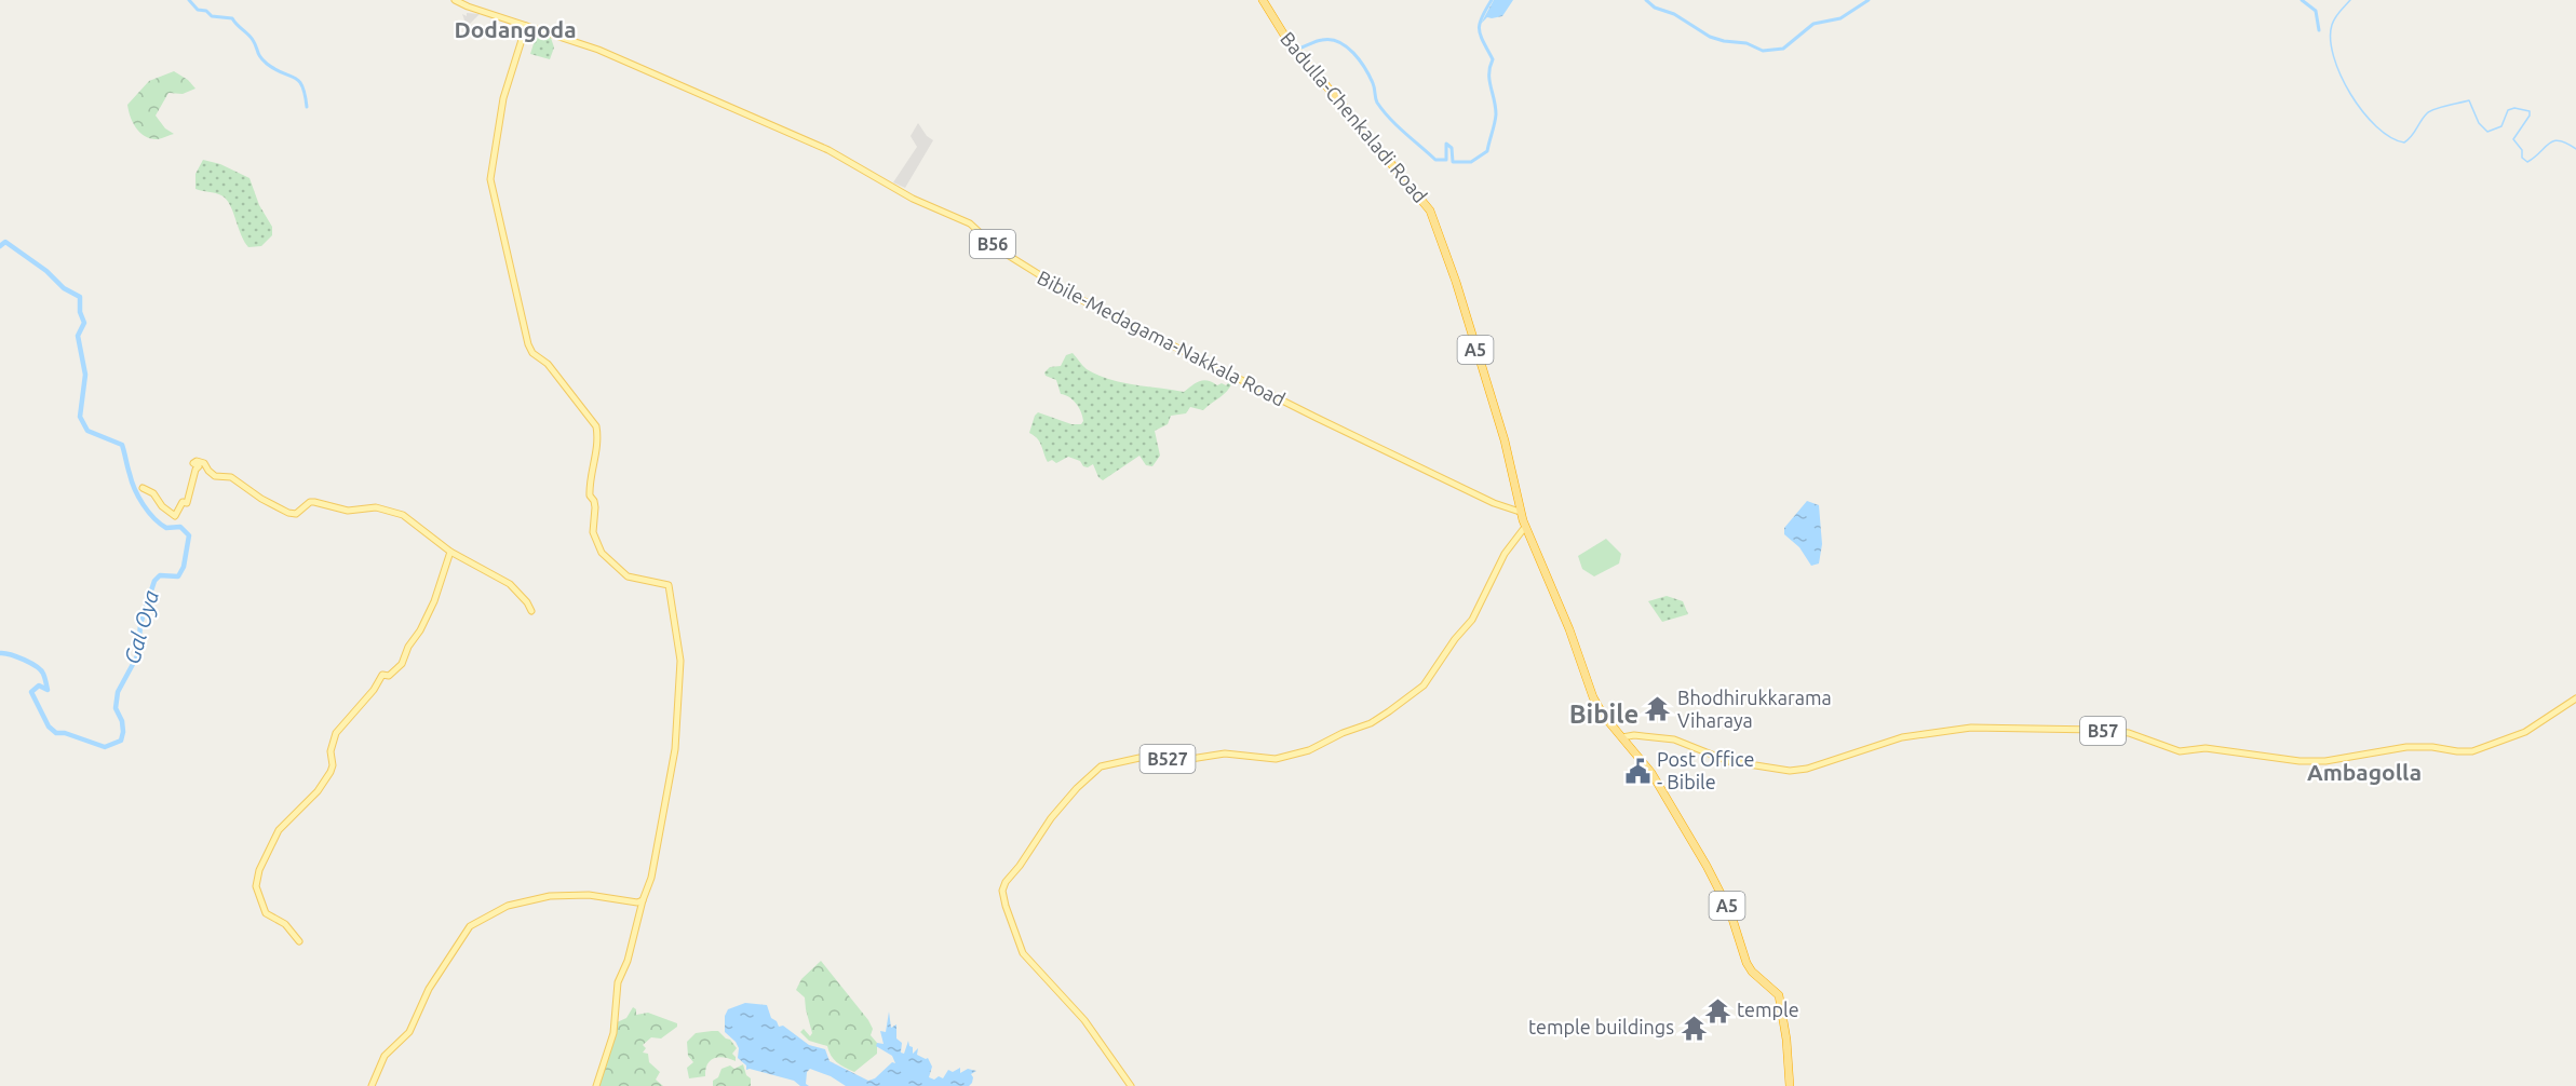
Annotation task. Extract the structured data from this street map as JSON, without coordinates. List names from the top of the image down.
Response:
{
  "streets": {
    "highway": ["Badulla-Chenkaladi Road", "A5"],
    "main road": [
      "B56",
      "Bibile-Medagama-Nakkala Road",
      "B57",
      "B527"
    ]
  },
  "crossings": [
    ["Badulla-Chenkaladi Road", "Bibile-Medagama-Nakkala Road"],
    ["Badulla-Chenkaladi Road", "B57"],
    ["Badulla-Chenkaladi Road", "B527"]
  ],
  "districts": ["Dodangoda", "Bibile", "Ambagolla"],
  "water": ["Gal Oya"],
  "places": {
    "temple": ["Bhodhirukkarama Viharaya", "temple", "temple buildings"],
    "public building": ["Post Office - Bibile"]
  }
}
